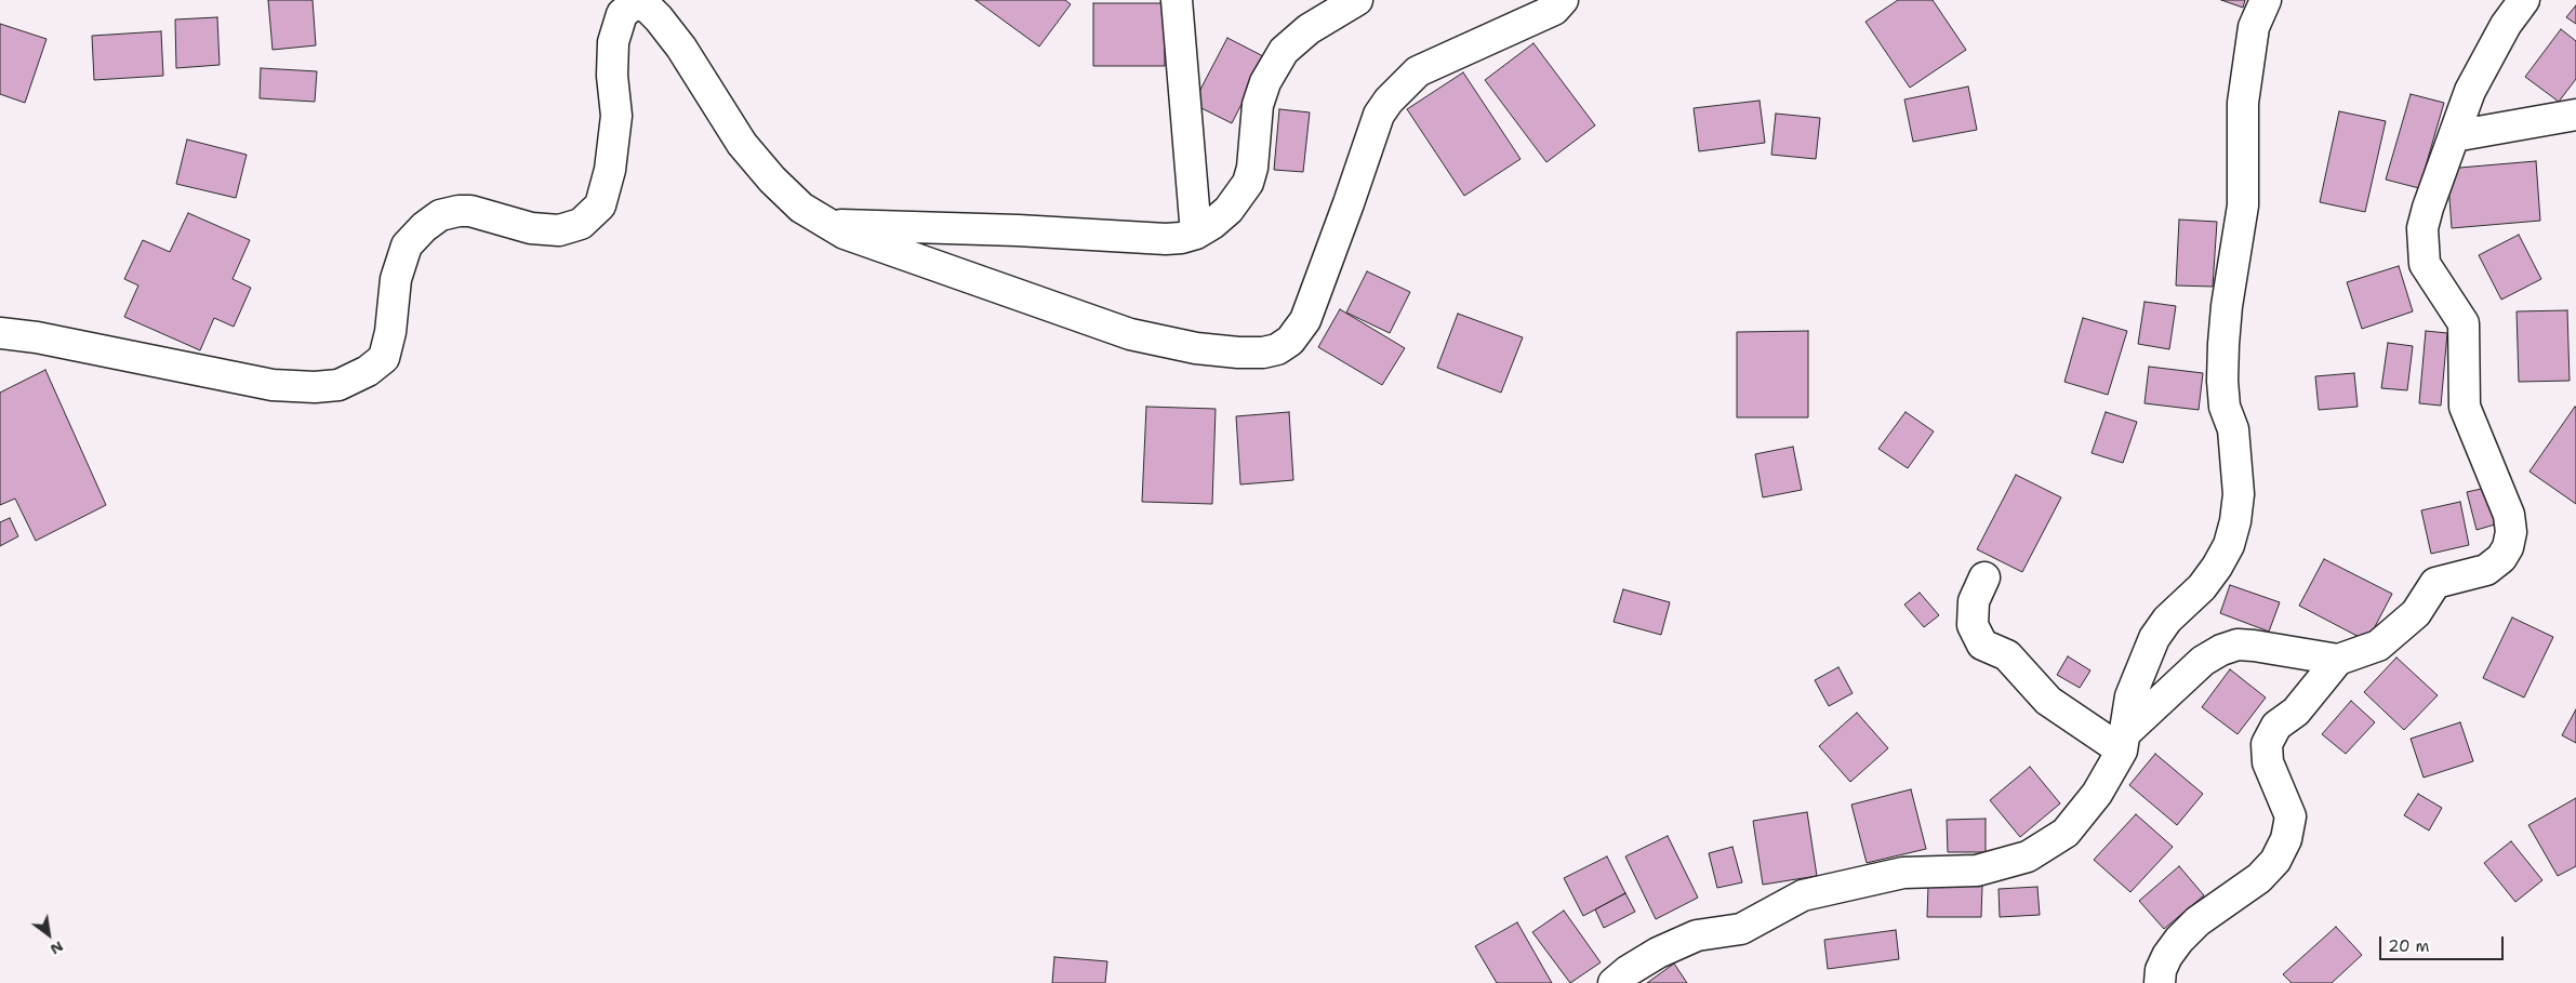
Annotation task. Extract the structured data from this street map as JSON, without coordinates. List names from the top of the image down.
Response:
{
  "scale_bar": "20 m",
  "north": "bottom right"
}
